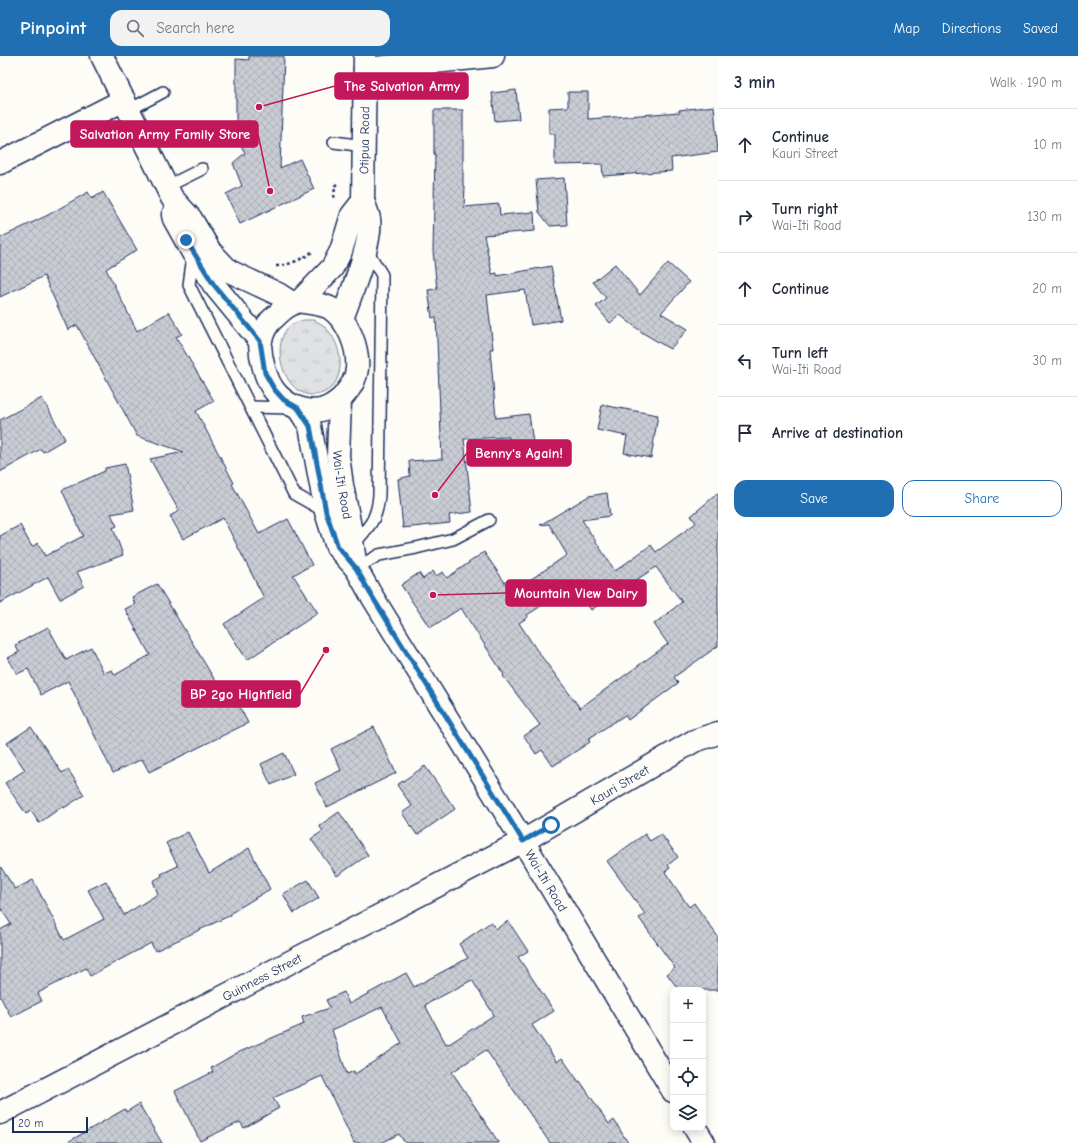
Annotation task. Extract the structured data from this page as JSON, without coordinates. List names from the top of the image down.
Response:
{
  "streets": {
    "street": [
      "Otipua Road",
      "Wai-Iti Road",
      "Kauri Street",
      "Guinness Street"
    ]
  },
  "crossings": [
    ["Otipua Road", "Wai-Iti Road"],
    ["Wai-Iti Road", "Kauri Street"],
    ["Wai-Iti Road", "Guinness Street"],
    ["Kauri Street", "Guinness Street"]
  ],
  "places": [
    "The Salvation Army",
    "Salvation Army Family Store",
    "Benny's Again!",
    "Mountain View Dairy",
    "BP 2go Highfield"
  ],
  "scale_bar": "20 m",
  "page": {
    "header": "Pinpoint",
    "search": "Search here",
    "nav": ["Map", "Directions", "Saved"],
    "heading": ["3 min", "Walk · 190 m"],
    "list": [
      ["Continue", "Kauri Street", "10 m"],
      ["Turn right", "Wai-Iti Road", "130 m"],
      ["Continue", "20 m"],
      ["Turn left", "Wai-Iti Road", "30 m"],
      "Arrive at destination"
    ],
    "buttons": ["Save", "Share"],
    "map_buttons": ["+", "−"],
    "scale": "20 m"
  }
}
